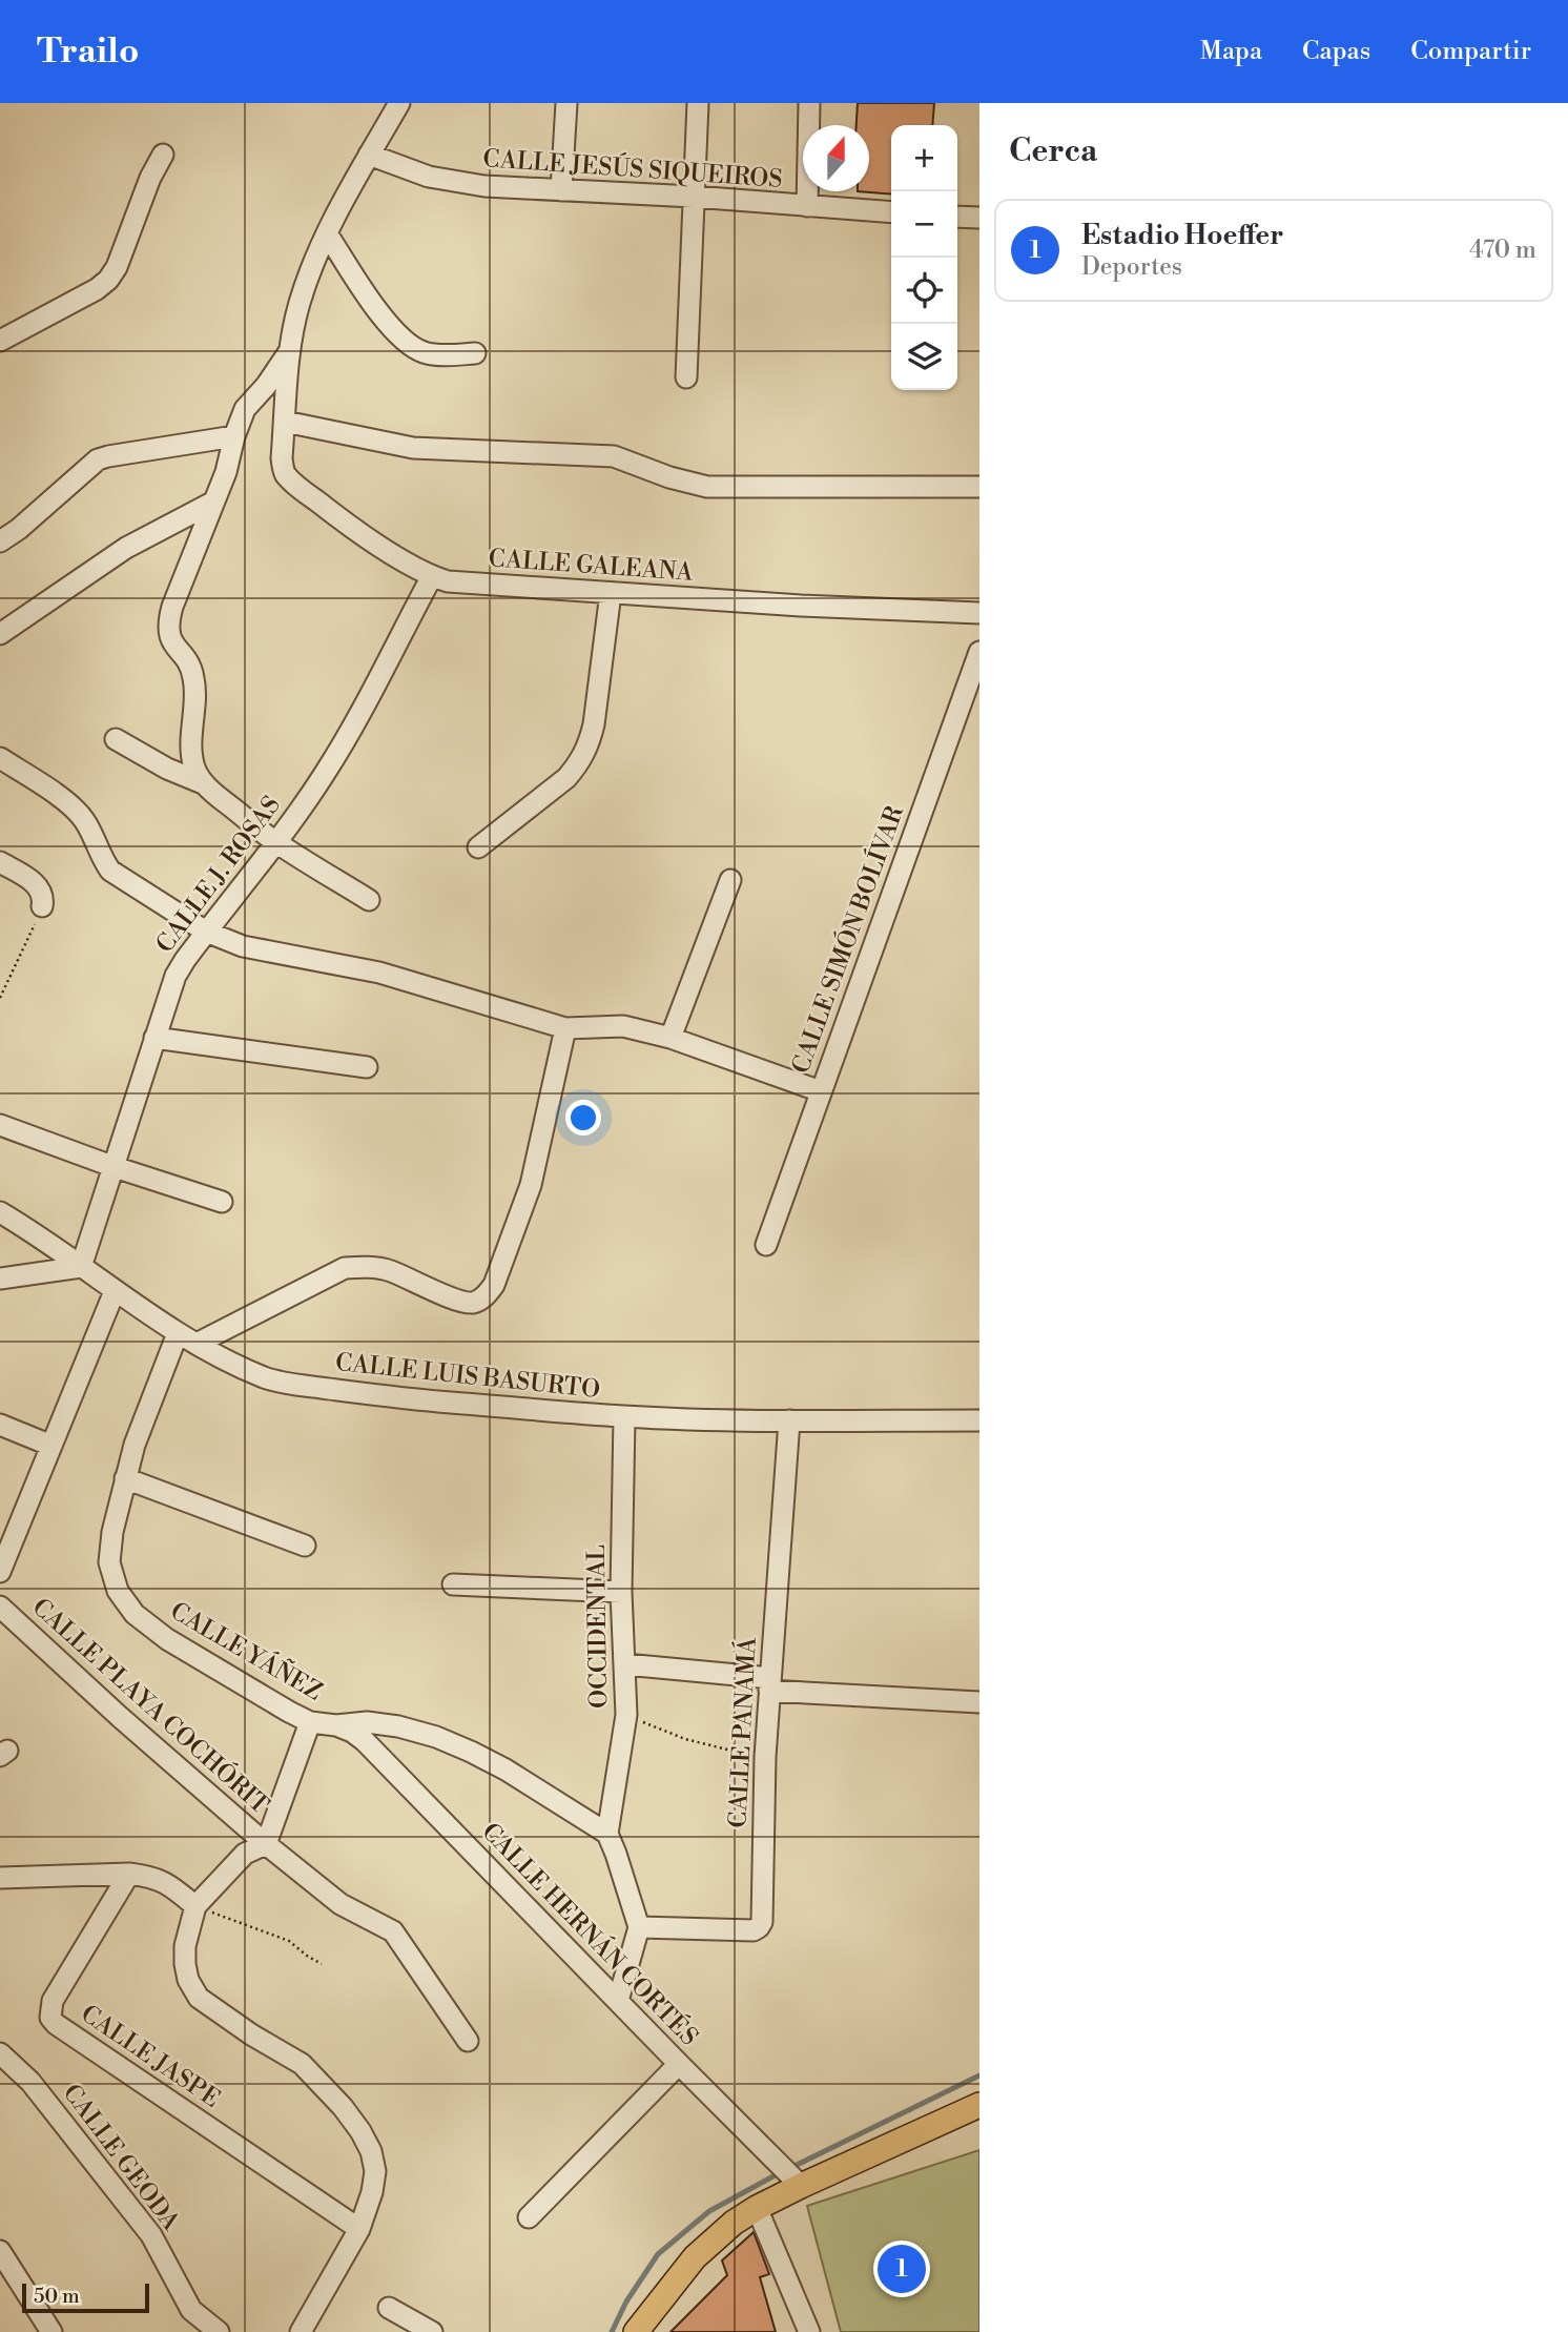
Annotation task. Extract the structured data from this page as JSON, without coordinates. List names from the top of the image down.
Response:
{
  "streets": {
    "street": [
      "CALLE JESÚS SIQUEIROS",
      "CALLE GALEANA",
      "CALLE J. ROSAS",
      "CALLE SIMÓN BOLÍVAR",
      "CALLE LUIS BASURTO",
      "OCCIDENTAL",
      "CALLE YÁÑEZ",
      "CALLE PLAYA COCHÓRIT",
      "CALLE PANAMÁ",
      "CALLE HERNÁN CORTÉS",
      "CALLE JASPE",
      "CALLE GEODA"
    ]
  },
  "crossings": [
    ["CALLE GALEANA", "CALLE J. ROSAS"],
    ["CALLE J. ROSAS", "CALLE LUIS BASURTO"],
    ["CALLE LUIS BASURTO", "OCCIDENTAL"],
    ["CALLE LUIS BASURTO", "CALLE YÁÑEZ"],
    ["CALLE LUIS BASURTO", "CALLE PANAMÁ"],
    ["OCCIDENTAL", "CALLE YÁÑEZ"],
    ["CALLE YÁÑEZ", "CALLE HERNÁN CORTÉS"]
  ],
  "scale_bar": "50 m",
  "north": "top",
  "page": {
    "header": "Trailo",
    "nav": ["Mapa", "Capas", "Compartir"],
    "heading": "Cerca",
    "map_buttons": ["+", "−"],
    "list": [
      {
        "mark": "1",
        "name": "Estadio Hoeffer",
        "note": "Deportes",
        "value": "470 m"
      }
    ],
    "pins": "1",
    "scale": "50 m"
  }
}
